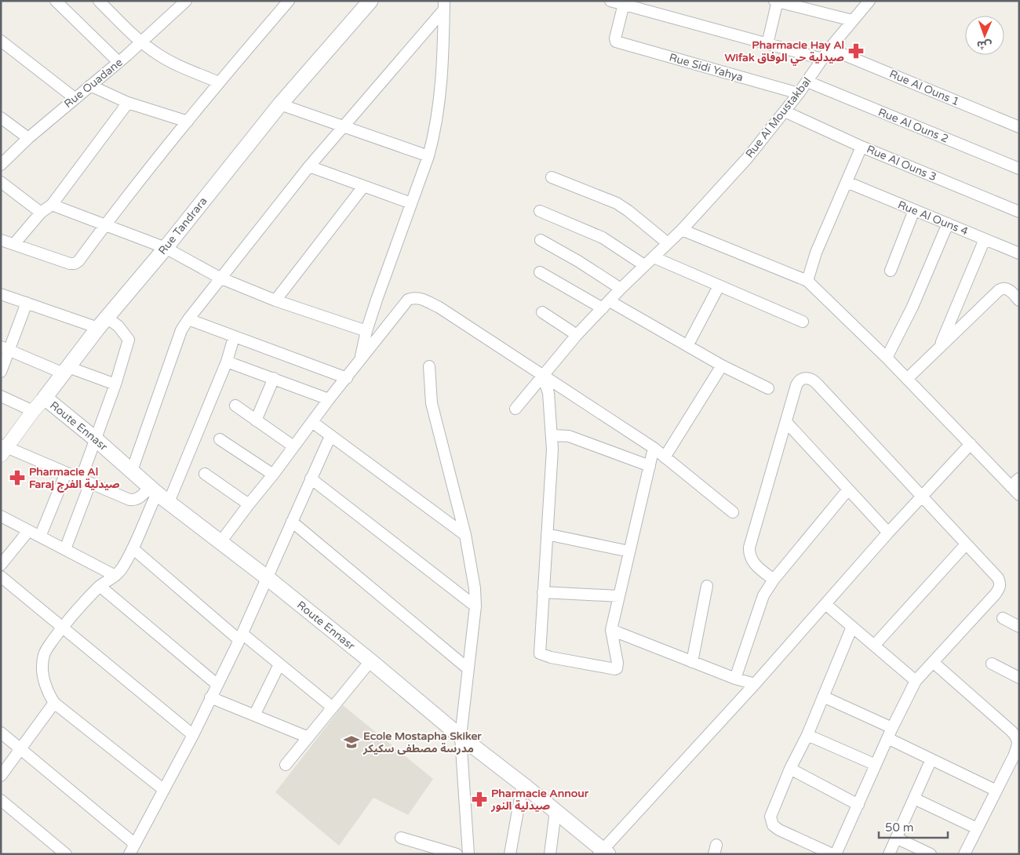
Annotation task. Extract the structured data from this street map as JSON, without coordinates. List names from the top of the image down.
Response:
{
  "streets": {
    "main road": ["Rue Tandrara", "Route Ennasr"],
    "street": [
      "Rue Sidi Yahya",
      "Rue Ouadane",
      "Rue Al Ouns 1",
      "Rue Al Moustakbal",
      "Rue Al Ouns 2",
      "Rue Al Ouns 3",
      "Rue Al Ouns 4"
    ]
  },
  "crossings": [
    ["Rue Sidi Yahya", "Rue Al Moustakbal"],
    ["Rue Al Ouns 1", "Rue Al Moustakbal"],
    ["Rue Al Moustakbal", "Rue Al Ouns 2"],
    ["Rue Al Moustakbal", "Rue Al Ouns 3"],
    ["Rue Tandrara", "Route Ennasr"]
  ],
  "places": {
    "pharmacy": ["Pharmacie Hay Al Wifak صيدلية حي الوفاق", "Pharmacie Al Faraj صيدلية الفرج", "Pharmacie Annour صيدلية النور"],
    "school or university": ["Ecole Mostapha Skiker مدرسة مصطفى سكيكر"]
  },
  "scale_bar": "50 m",
  "north": "bottom"
}
